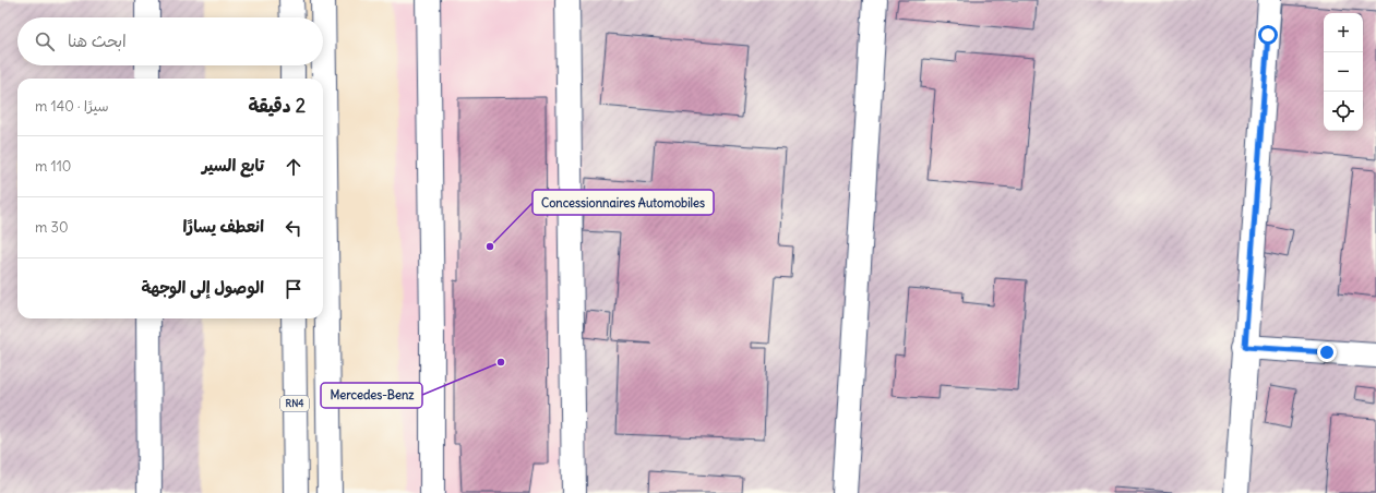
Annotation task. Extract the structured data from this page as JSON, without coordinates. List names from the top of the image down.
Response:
{
  "streets": {
    "main road": ["RN4"]
  },
  "places": ["Concessionnaires Automobiles", "Mercedes-Benz"],
  "page": {
    "map_buttons": ["+", "−"],
    "search": "ابحث هنا",
    "heading": ["2 دقيقة", "سيرًا · 140 m"],
    "list": [
      ["تابع السير", "110 m"],
      ["انعطف يسارًا", "30 m"],
      "الوصول إلى الوجهة"
    ]
  }
}
